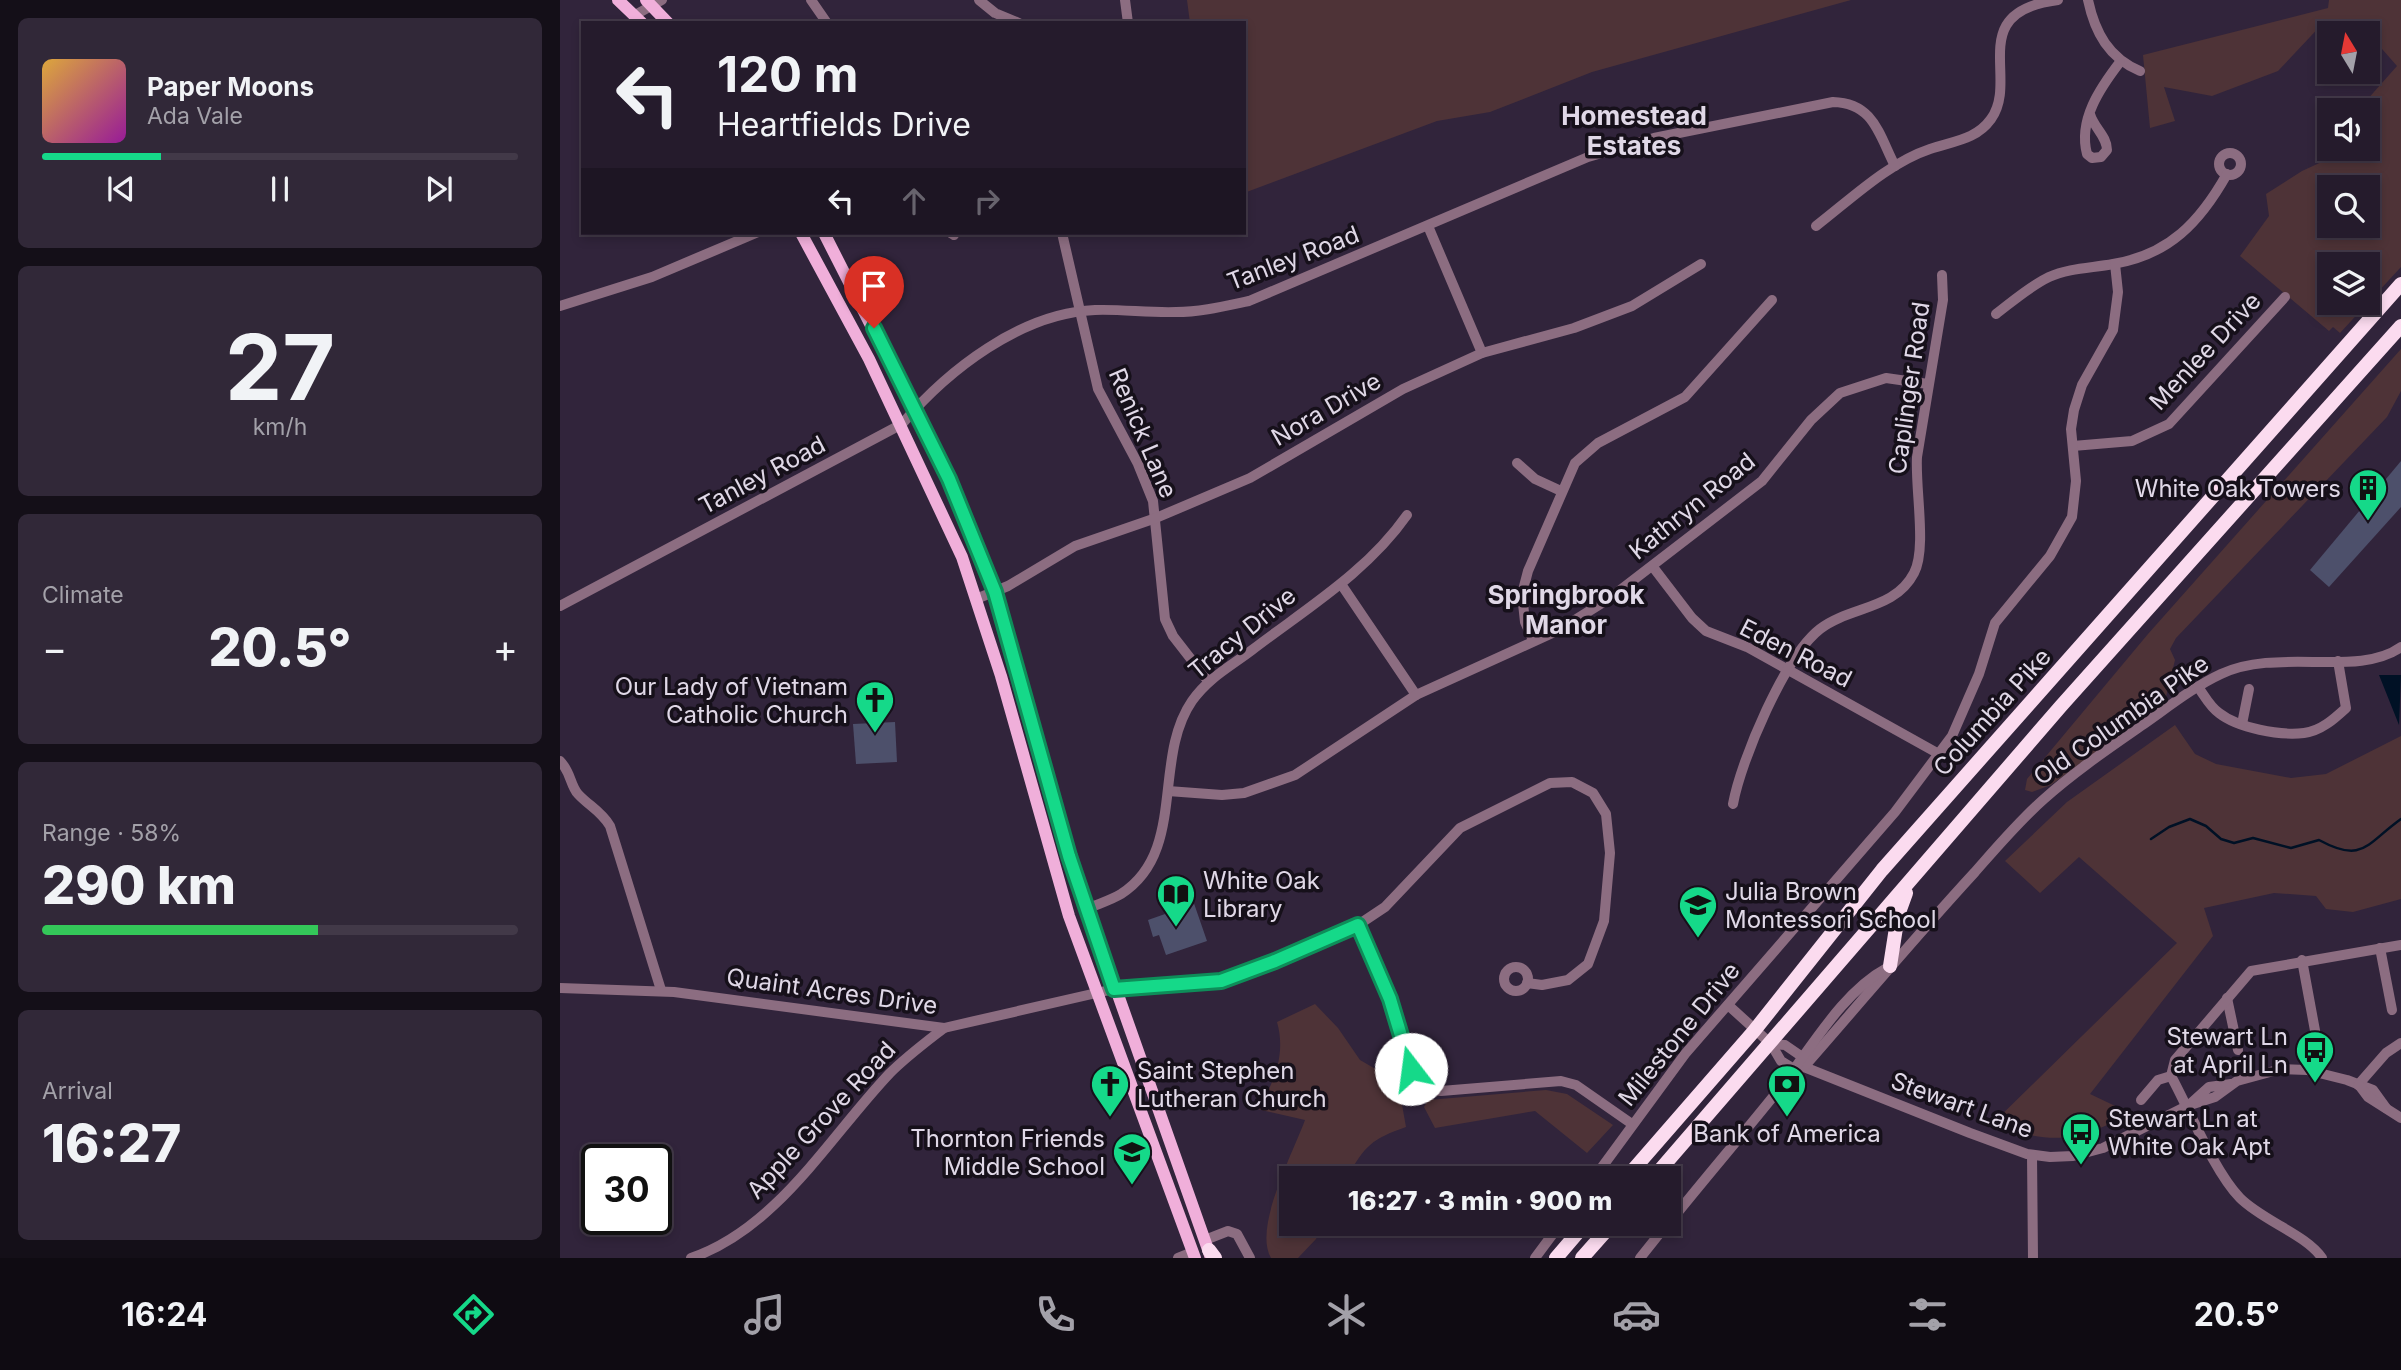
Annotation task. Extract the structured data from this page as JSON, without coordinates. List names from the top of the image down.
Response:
{
  "streets": {
    "highway": ["Columbia Pike"],
    "street": [
      "Tanley Road",
      "Menlee Drive",
      "Caplinger Road",
      "Nora Drive",
      "Renick Lane",
      "Kathryn Road",
      "Tracy Drive",
      "Eden Road",
      "Old Columbia Pike",
      "Quaint Acres Drive",
      "Milestone Drive",
      "Stewart Lane",
      "Apple Grove Road"
    ]
  },
  "crossings": [
    ["Tanley Road", "Renick Lane"],
    ["Menlee Drive", "Milestone Drive"],
    ["Caplinger Road", "Kathryn Road"],
    ["Caplinger Road", "Eden Road"],
    ["Nora Drive", "Renick Lane"],
    ["Renick Lane", "Tracy Drive"],
    ["Kathryn Road", "Tracy Drive"],
    ["Kathryn Road", "Eden Road"],
    ["Eden Road", "Milestone Drive"],
    ["Columbia Pike", "Stewart Lane"],
    ["Old Columbia Pike", "Stewart Lane"],
    ["Quaint Acres Drive", "Apple Grove Road"],
    ["Milestone Drive", "Stewart Lane"]
  ],
  "districts": ["Homestead Estates", "Springbrook Manor"],
  "places": {
    "building": ["White Oak Towers"],
    "church": ["Our Lady of Vietnam Catholic Church", "Saint Stephen Lutheran Church"],
    "library": ["White Oak Library"],
    "school or university": ["Julia Brown Montessori School", "Thornton Friends Middle School"],
    "bus stop": ["Stewart Ln at April Ln", "Stewart Ln at White Oak Apt"],
    "bank": ["Bank of America"]
  },
  "north": "top",
  "page": {
    "turn": ["120 m", "Heartfields Drive"],
    "song": ["Paper Moons", "Ada Vale"],
    "tile": [
      ["27", "km/h"],
      "Climate",
      ["Range · 58%", "290 km"],
      ["Arrival", "16:27"]
    ],
    "heat": ["−", "20.5°", "+"],
    "limit": "30",
    "trip": "16:27 · 3 min · 900 m",
    "tabs": ["16:24", "20.5°"]
  }
}
